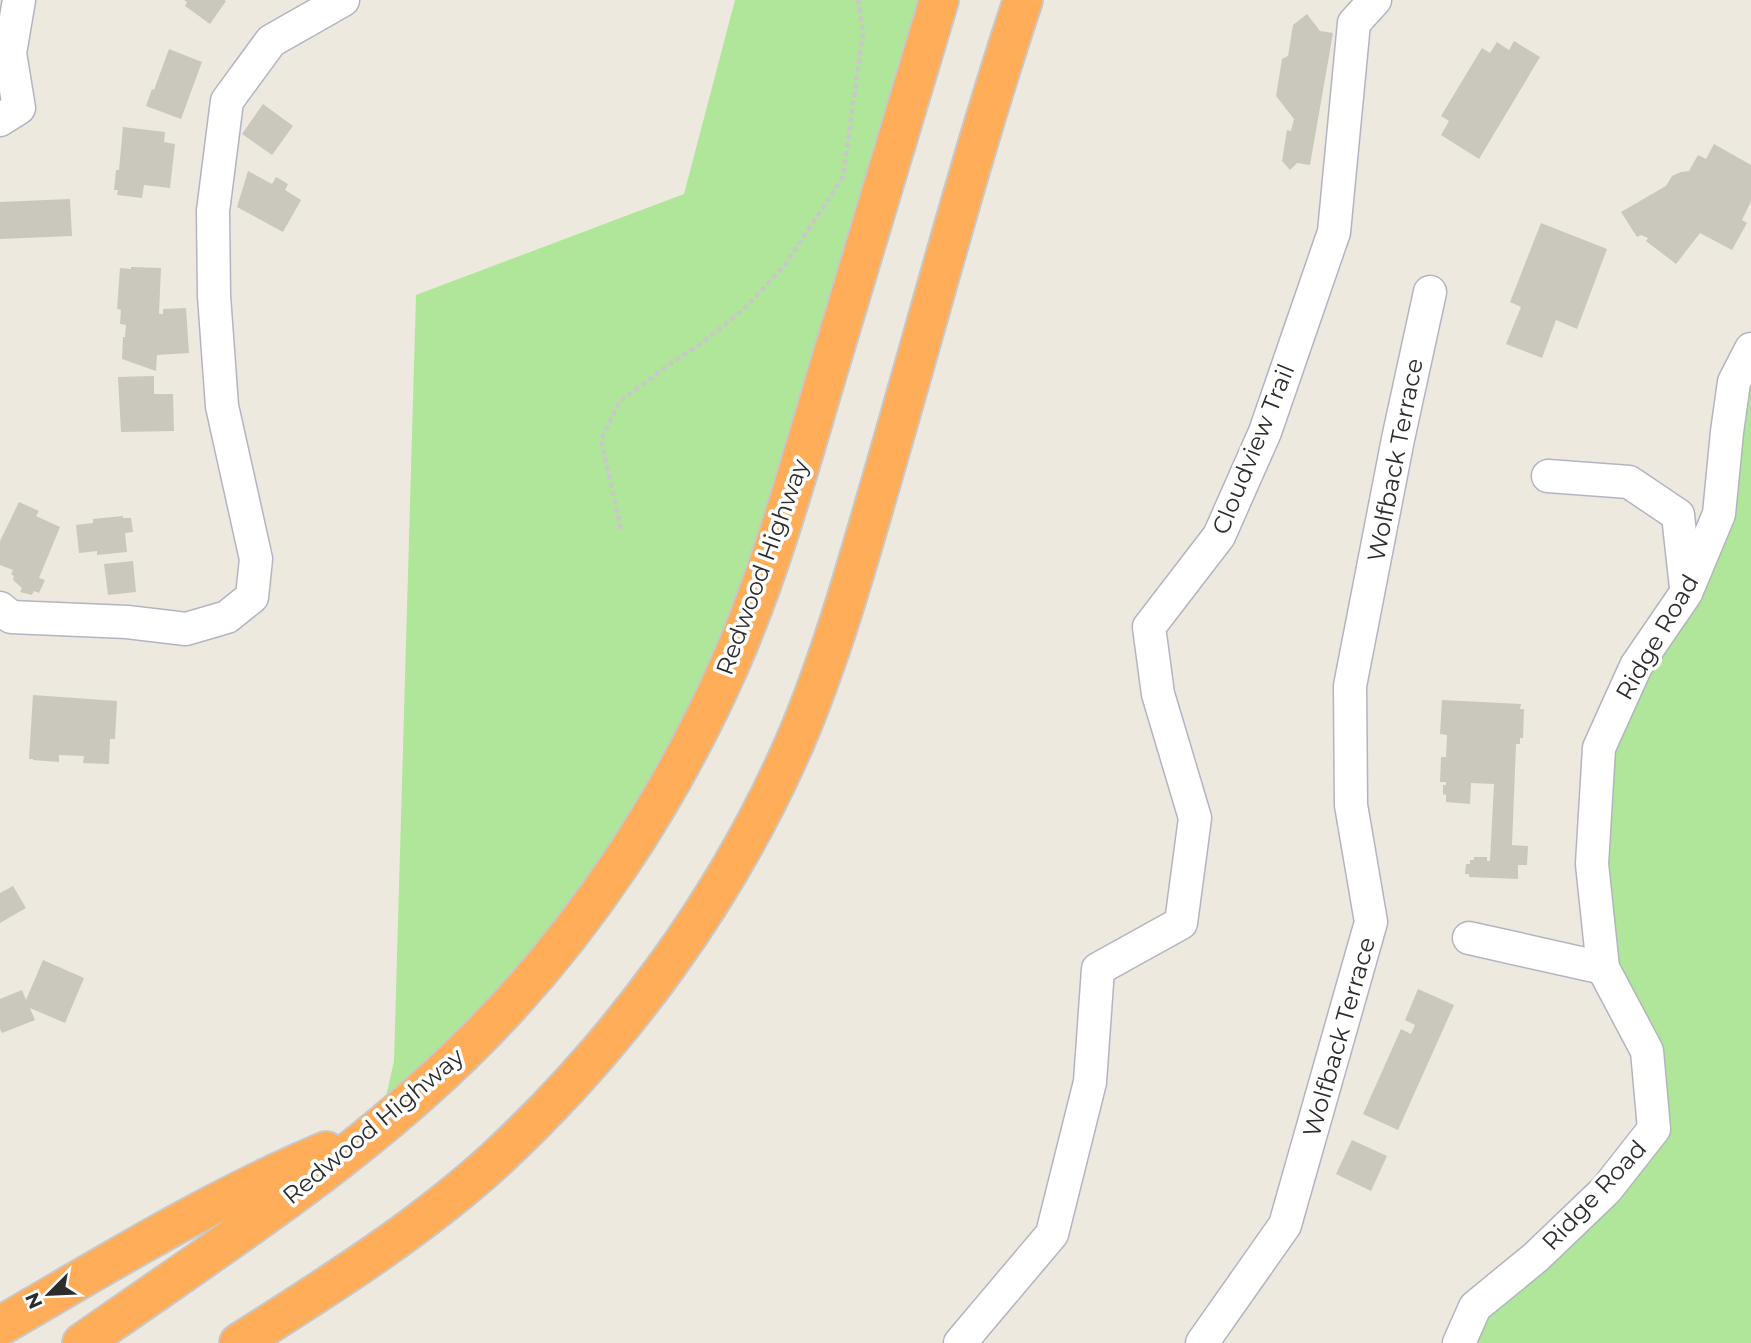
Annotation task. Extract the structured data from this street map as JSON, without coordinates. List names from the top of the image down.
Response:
{
  "streets": {
    "highway": ["Redwood Highway"],
    "street": ["Cloudview Trail", "Wolfback Terrace", "Ridge Road"]
  },
  "north": "bottom left"
}
